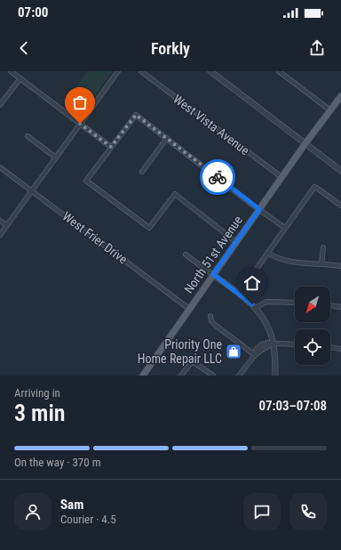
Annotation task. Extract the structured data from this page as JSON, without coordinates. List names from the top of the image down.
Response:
{
  "streets": {
    "main road": ["North 51st Avenue"],
    "street": ["West Vista Avenue", "West Frier Drive"]
  },
  "crossings": [
    ["West Vista Avenue", "North 51st Avenue"],
    ["West Frier Drive", "North 51st Avenue"]
  ],
  "places": {
    "shop": ["Priority One Home Repair LLC"]
  },
  "north": "bottom left",
  "page": {
    "status": "07:00",
    "header": "Forkly",
    "heading": ["3 min", "Arriving in", "07:03–07:08"],
    "panel": ["Sam", "Courier · 4.5"],
    "bar": "On the way · 370 m"
  }
}
